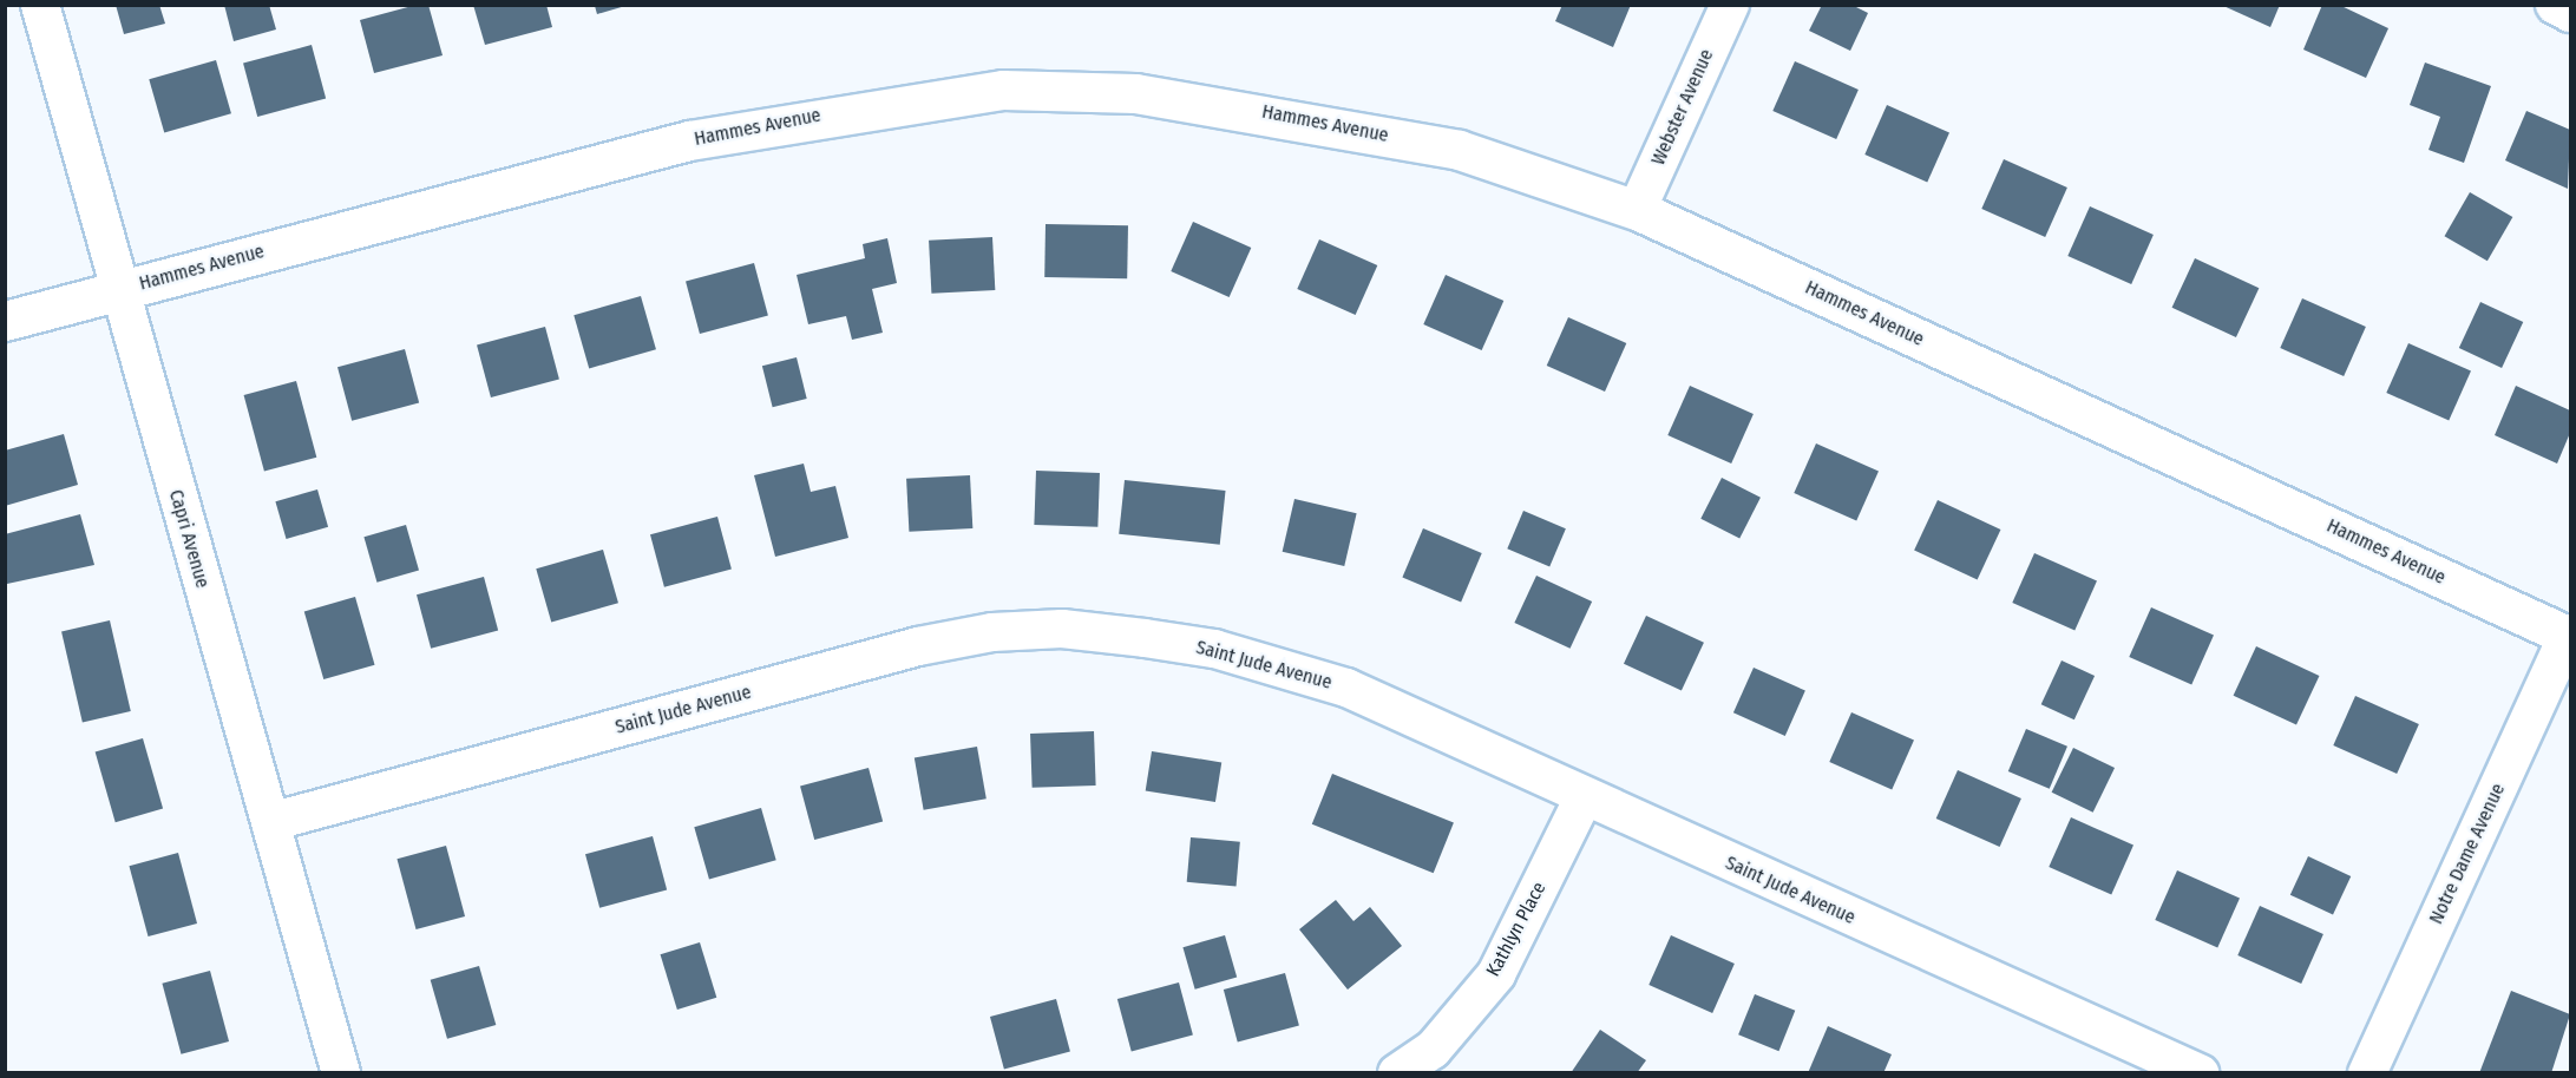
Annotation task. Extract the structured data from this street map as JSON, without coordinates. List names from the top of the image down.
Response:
{
  "streets": {
    "street": [
      "Webster Avenue",
      "Hammes Avenue",
      "Capri Avenue",
      "Saint Jude Avenue",
      "Notre Dame Avenue",
      "Kathlyn Place"
    ]
  },
  "crossings": [
    ["Webster Avenue", "Hammes Avenue"],
    ["Hammes Avenue", "Capri Avenue"],
    ["Hammes Avenue", "Notre Dame Avenue"],
    ["Capri Avenue", "Saint Jude Avenue"],
    ["Saint Jude Avenue", "Kathlyn Place"]
  ]
}
